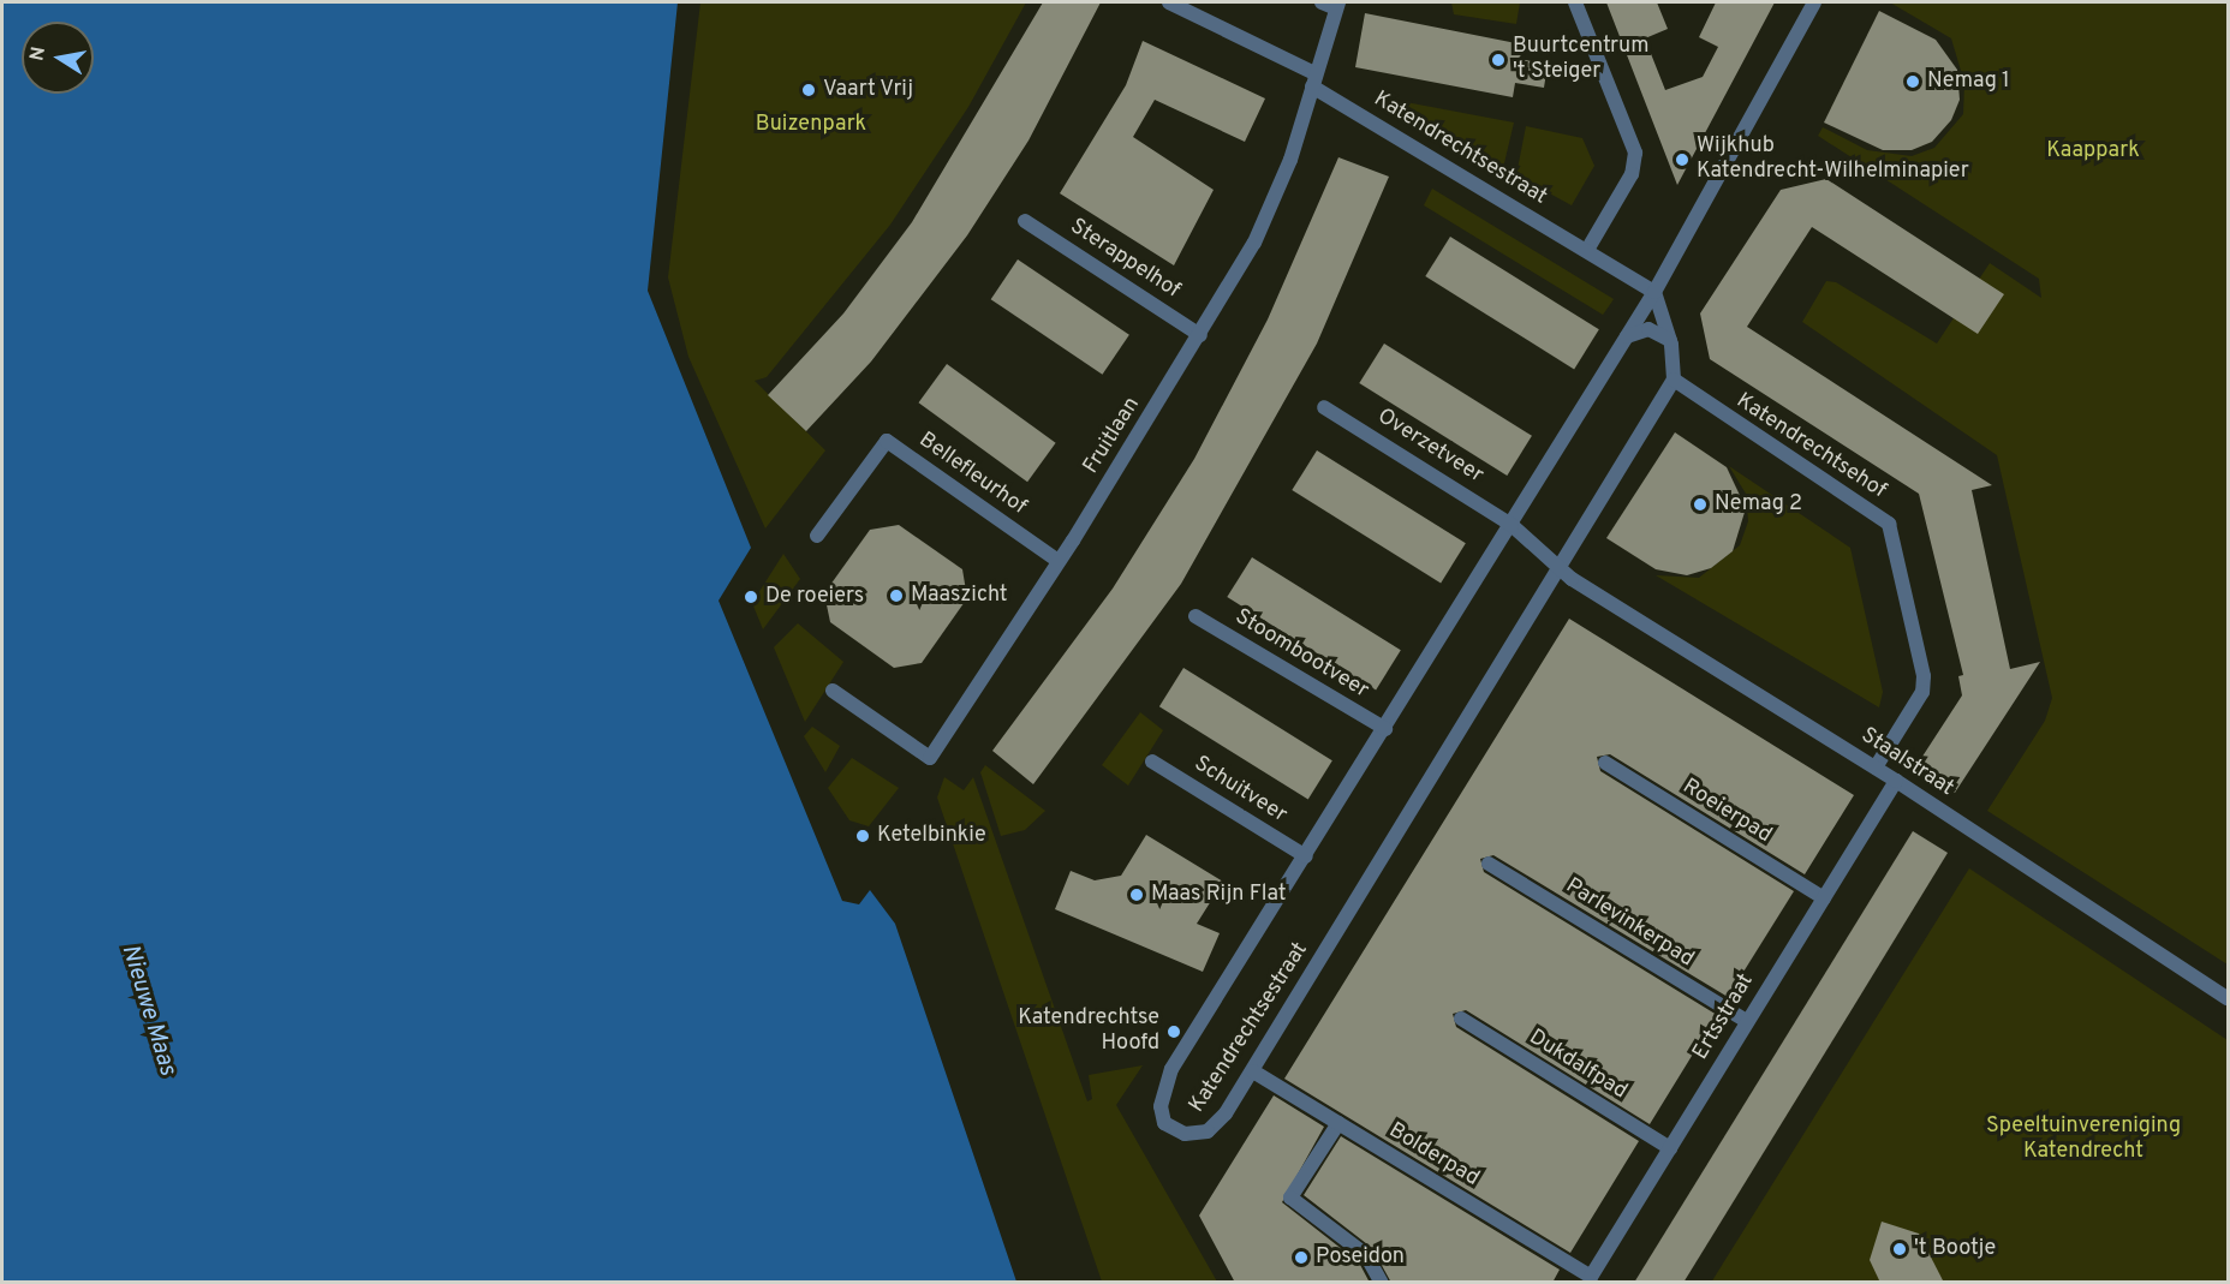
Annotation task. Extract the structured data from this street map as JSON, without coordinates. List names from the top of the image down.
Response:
{
  "streets": {
    "street": [
      "Katendrechtsestraat",
      "Sterappelhof",
      "Fruitlaan",
      "Overzetveer",
      "Katendrechtsehof",
      "Bellefleurhof",
      "Stoombootveer",
      "Staalstraat",
      "Schuitveer",
      "Roeierpad",
      "Parlevinkerpad",
      "Ertsstraat",
      "Dukdalfpad",
      "Bolderpad"
    ]
  },
  "crossings": [
    ["Katendrechtsestraat", "Fruitlaan"],
    ["Katendrechtsestraat", "Overzetveer"],
    ["Katendrechtsestraat", "Katendrechtsehof"],
    ["Katendrechtsestraat", "Stoombootveer"],
    ["Katendrechtsestraat", "Staalstraat"],
    ["Katendrechtsestraat", "Schuitveer"],
    ["Katendrechtsestraat", "Bolderpad"],
    ["Sterappelhof", "Fruitlaan"],
    ["Fruitlaan", "Bellefleurhof"],
    ["Katendrechtsehof", "Staalstraat"],
    ["Staalstraat", "Ertsstraat"],
    ["Roeierpad", "Ertsstraat"],
    ["Parlevinkerpad", "Ertsstraat"],
    ["Ertsstraat", "Dukdalfpad"],
    ["Ertsstraat", "Bolderpad"]
  ],
  "water": ["Nieuwe Maas"],
  "parks": ["Buizenpark", "Kaappark", "Speeltuinvereniging Katendrecht"],
  "places": [
    "Buurtcentrum 't Steiger",
    "Nemag 1",
    "Vaart Vrij",
    "Wijkhub Katendrecht-Wilhelminapier",
    "Nemag 2",
    "Maaszicht",
    "De roeiers",
    "Ketelbinkie",
    "Maas Rijn Flat",
    "Katendrechtse Hoofd",
    "'t Bootje",
    "Poseidon"
  ],
  "north": "left"
}
